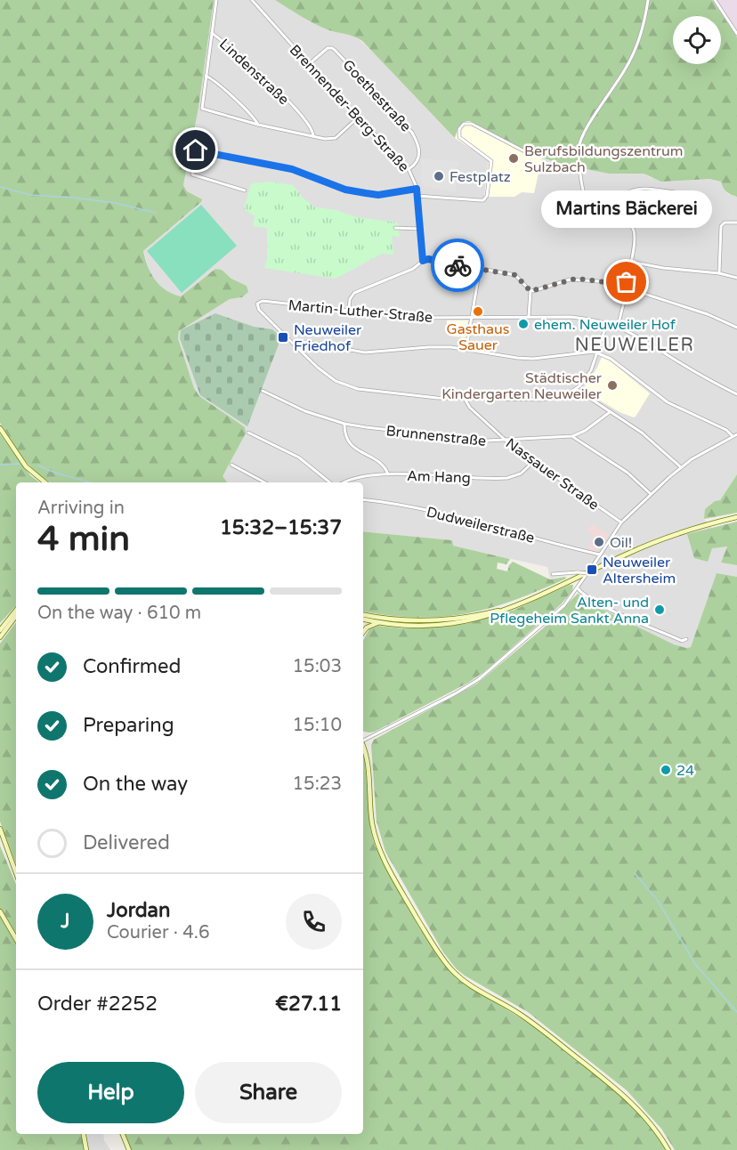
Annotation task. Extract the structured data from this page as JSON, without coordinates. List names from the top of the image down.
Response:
{
  "streets": {
    "street": [
      "Lindenstraße",
      "Goethestraße",
      "Brennender-Berg-Straße",
      "Martin-Luther-Straße",
      "Brunnenstraße",
      "Nassauer Straße",
      "Am Hang",
      "Dudweilerstraße"
    ]
  },
  "crossings": [
    ["Goethestraße", "Brennender-Berg-Straße"],
    ["Brunnenstraße", "Nassauer Straße"],
    ["Nassauer Straße", "Am Hang"]
  ],
  "districts": ["NEUWEILER"],
  "places": {
    "other": [
      "Berufsbildungszentrum Sulzbach",
      "Festplatz",
      "Martins Bäckerei",
      "Gasthaus Sauer",
      "ehem. Neuweiler Hof",
      "Städtischer Kindergarten Neuweiler",
      "Oil!",
      "Alten- und Pflegeheim Sankt Anna",
      "24"
    ],
    "transit": ["Neuweiler Friedhof", "Neuweiler Altersheim"]
  },
  "page": {
    "bubble": "Martins Bäckerei",
    "heading": ["4 min", "Arriving in", "15:32–15:37"],
    "panel": [
      "Jordan",
      "Courier · 4.6",
      "Order #2252",
      "€27.11"
    ],
    "bar": "On the way · 610 m",
    "list": [
      ["Confirmed", "15:03"],
      ["Preparing", "15:10"],
      ["On the way", "15:23"],
      "Delivered"
    ],
    "round": "J",
    "buttons": ["Help", "Share"]
  }
}
